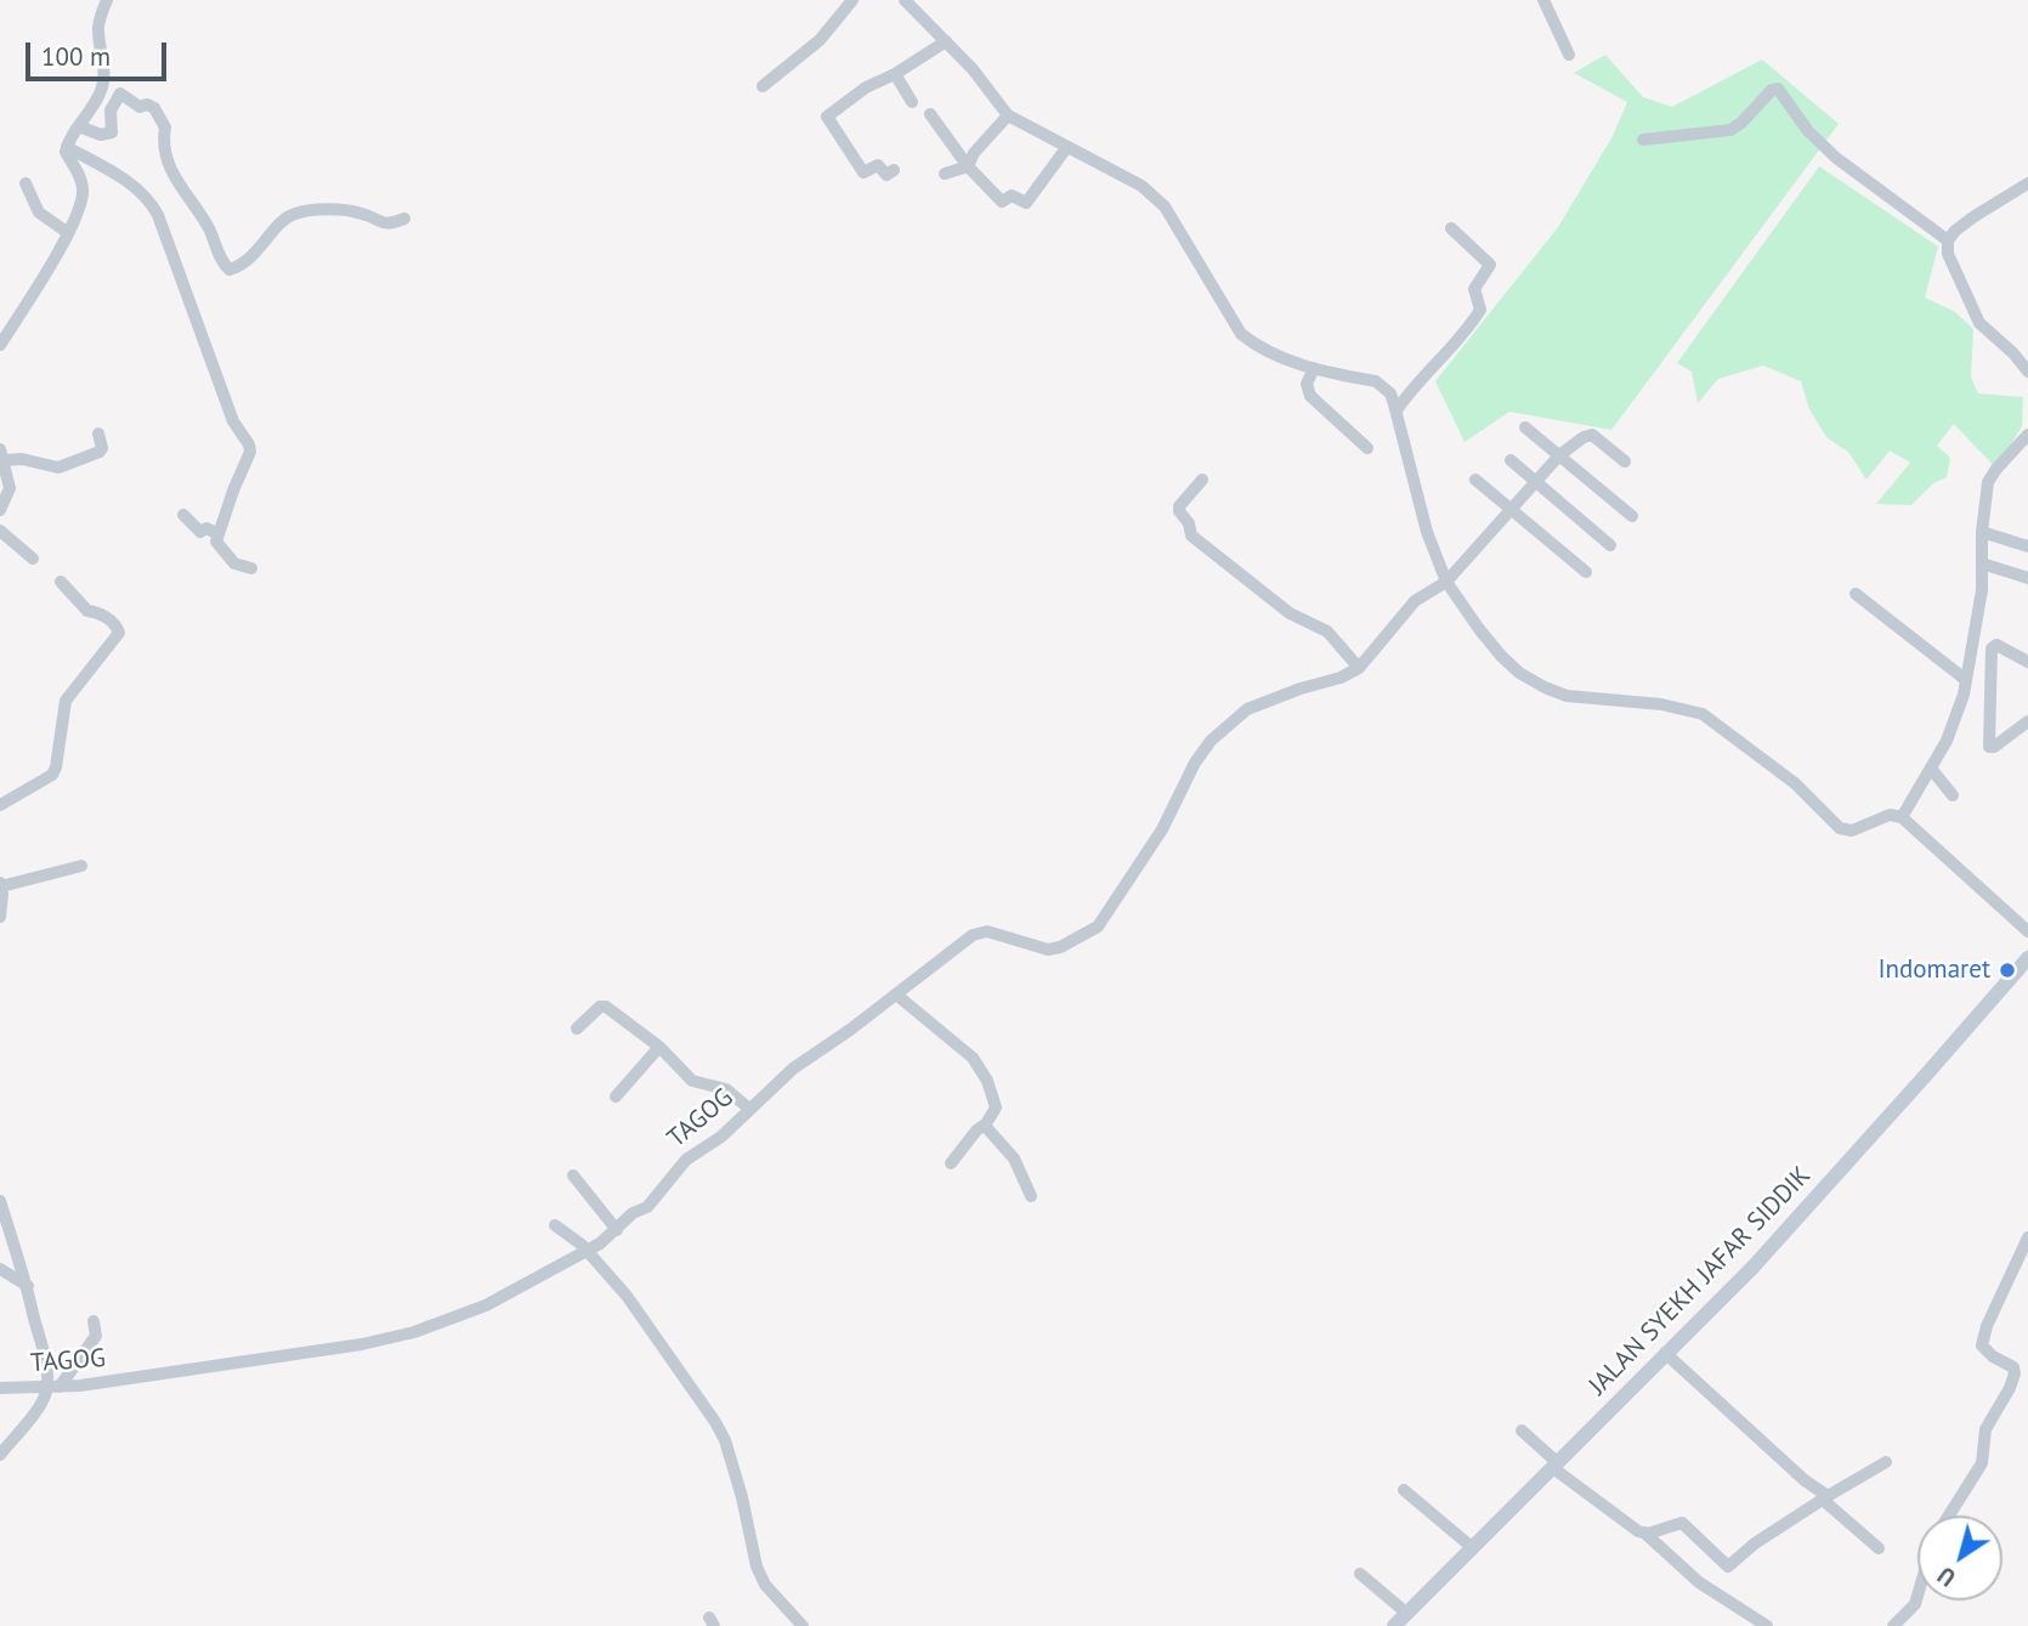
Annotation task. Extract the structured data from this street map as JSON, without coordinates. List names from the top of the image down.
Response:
{
  "streets": {
    "main road": ["JALAN SYEKH JAFAR SIDDIK"],
    "street": ["TAGOG"]
  },
  "places": ["Indomaret"],
  "scale_bar": "100 m",
  "north": "bottom left"
}
